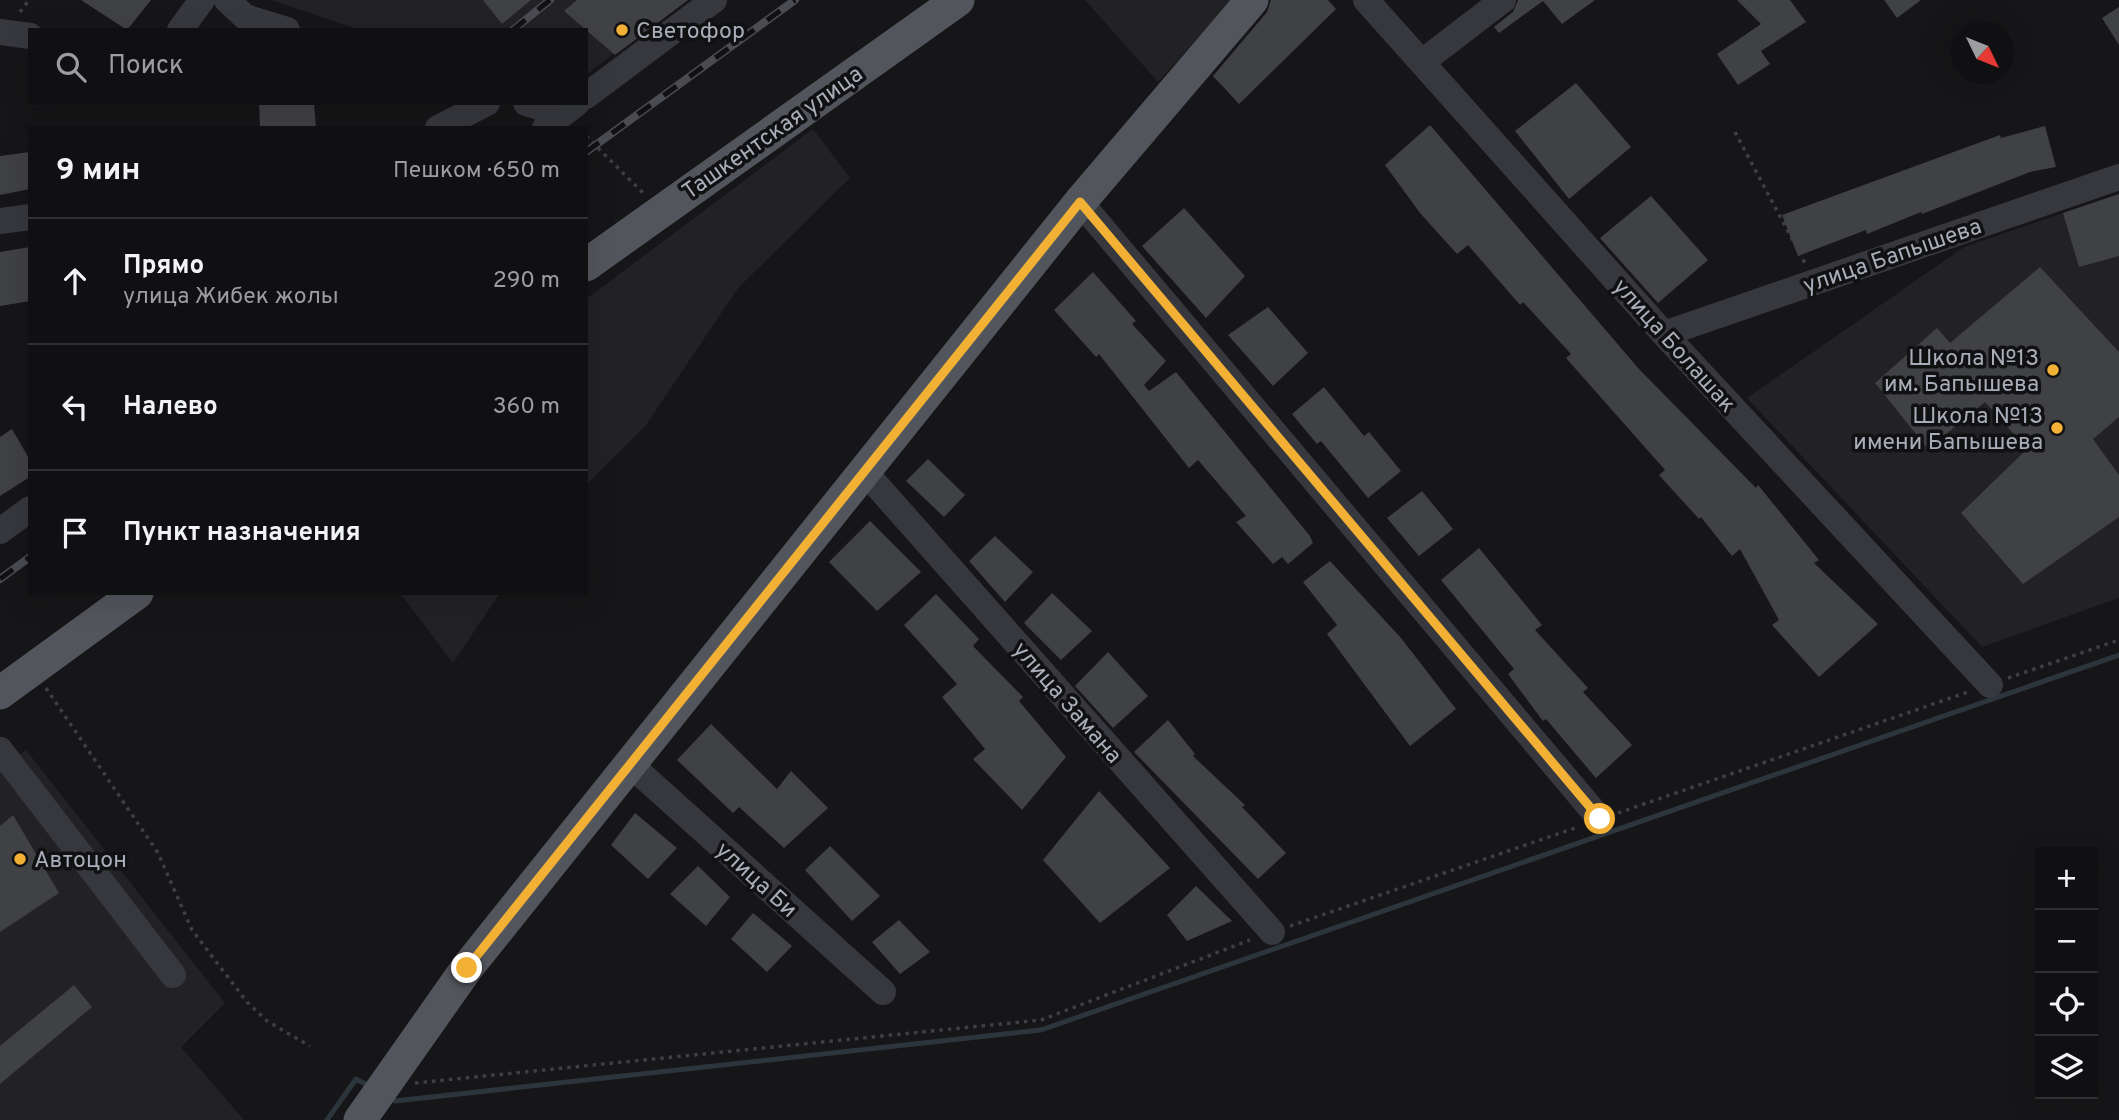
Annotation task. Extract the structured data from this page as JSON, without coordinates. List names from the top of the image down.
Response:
{
  "streets": {
    "main road": ["Ташкентская улица"],
    "street": [
      "улица Бапышева",
      "улица Болашак",
      "улица Замана",
      "улица Би"
    ]
  },
  "crossings": [
    ["улица Бапышева", "улица Болашак"]
  ],
  "places": [
    "Светофор",
    "Школа №13 им. Бапышева",
    "Школа №13 имени Бапышева",
    "Автоцон"
  ],
  "north": "bottom right",
  "page": {
    "search": "Поиск",
    "heading": ["9 мин", "Пешком · 650 m"],
    "list": [
      ["Прямо", "улица Жибек жолы", "290 m"],
      ["Налево", "360 m"],
      "Пункт назначения"
    ],
    "map_buttons": ["+", "−"]
  }
}
